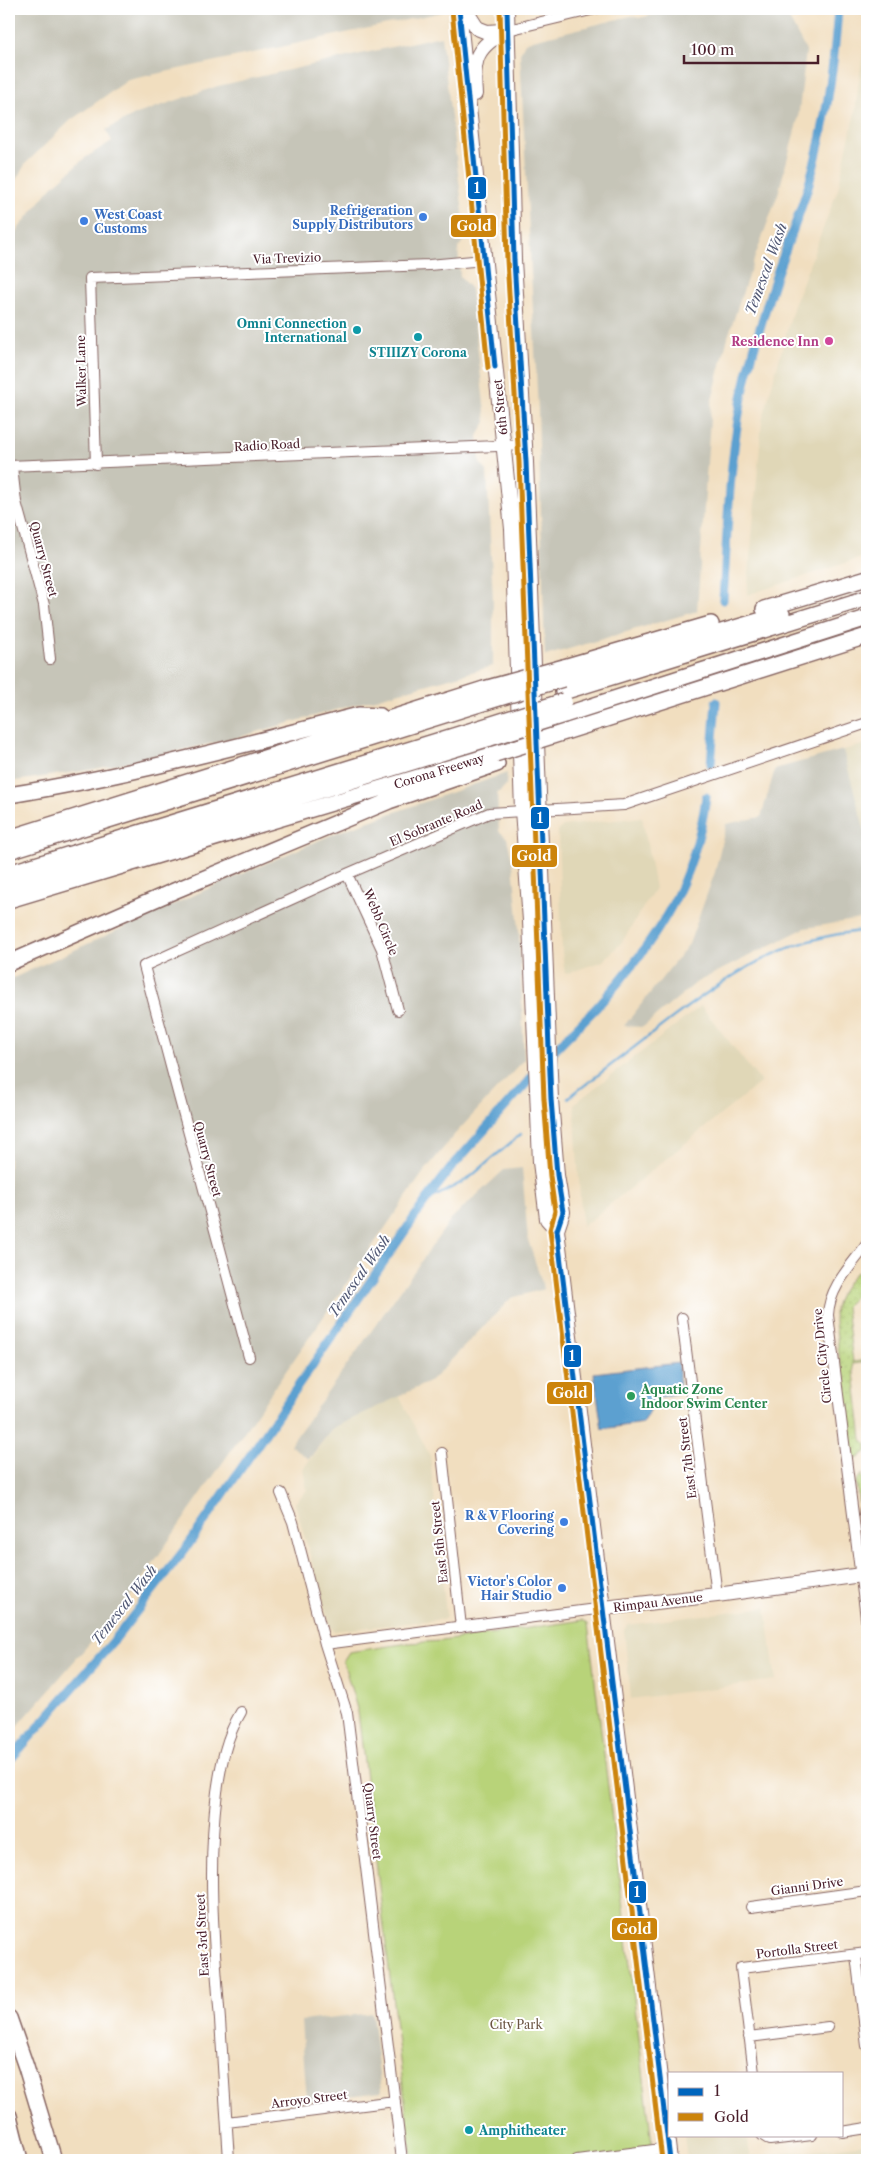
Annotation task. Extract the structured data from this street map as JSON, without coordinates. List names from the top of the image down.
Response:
{
  "streets": {
    "highway": ["Corona Freeway"],
    "main road": ["6th Street", "Rimpau Avenue"],
    "street": [
      "Via Trevizio",
      "Walker Lane",
      "Radio Road",
      "Quarry Street",
      "El Sobrante Road",
      "Webb Circle",
      "Circle City Drive",
      "East 7th Street",
      "East 5th Street",
      "Gianni Drive",
      "East 3rd Street",
      "Portolla Street",
      "Arroyo Street"
    ]
  },
  "crossings": [
    ["Via Trevizio", "Walker Lane"],
    ["Via Trevizio", "6th Street"],
    ["Walker Lane", "Radio Road"],
    ["6th Street", "Radio Road"],
    ["6th Street", "El Sobrante Road"],
    ["Radio Road", "Quarry Street"],
    ["Quarry Street", "El Sobrante Road"],
    ["Quarry Street", "Rimpau Avenue"],
    ["Quarry Street", "Arroyo Street"],
    ["El Sobrante Road", "Webb Circle"],
    ["Circle City Drive", "Rimpau Avenue"],
    ["East 7th Street", "Rimpau Avenue"],
    ["East 5th Street", "Rimpau Avenue"],
    ["East 3rd Street", "Arroyo Street"]
  ],
  "water": ["Temescal Wash"],
  "parks": ["City Park"],
  "places": [
    "Refrigeration Supply Distributors",
    "West Coast Customs",
    "Omni Connection International",
    "STIIIZY Corona",
    "Residence Inn",
    "Aquatic Zone Indoor Swim Center",
    "R & V Flooring Covering",
    "Victor's Color Hair Studio",
    "Amphitheater"
  ],
  "lines": ["transit line 1", "transit line Gold"],
  "legend": ["1", "Gold"],
  "scale_bar": "100 m"
}
